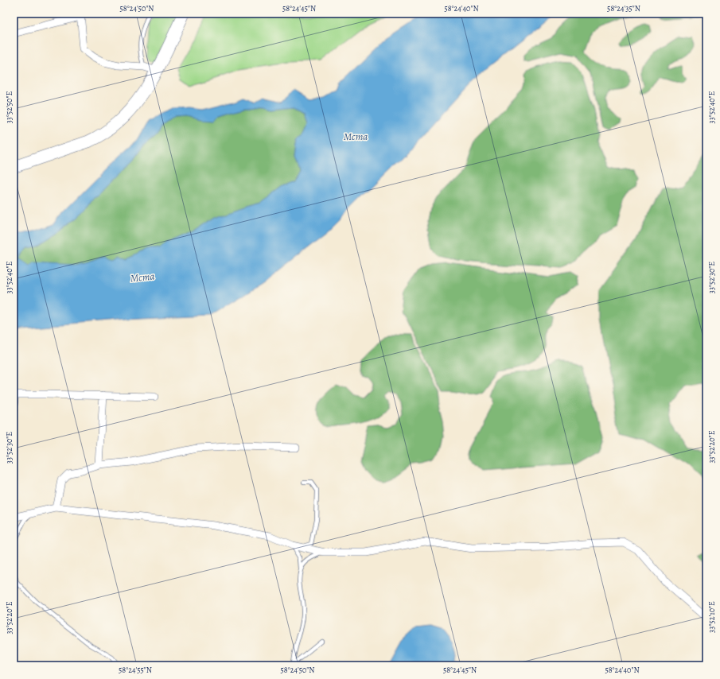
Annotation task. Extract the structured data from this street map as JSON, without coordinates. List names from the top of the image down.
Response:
{
  "water": ["Мста"],
  "coordinates": [
    "58°24'50\"N",
    "58°24'45\"N",
    "58°24'40\"N",
    "58°24'35\"N",
    "33°52'40\"E",
    "33°52'50\"E",
    "33°52'30\"E",
    "33°52'20\"E",
    "33°52'10\"E",
    "58°24'55\"N"
  ]
}
